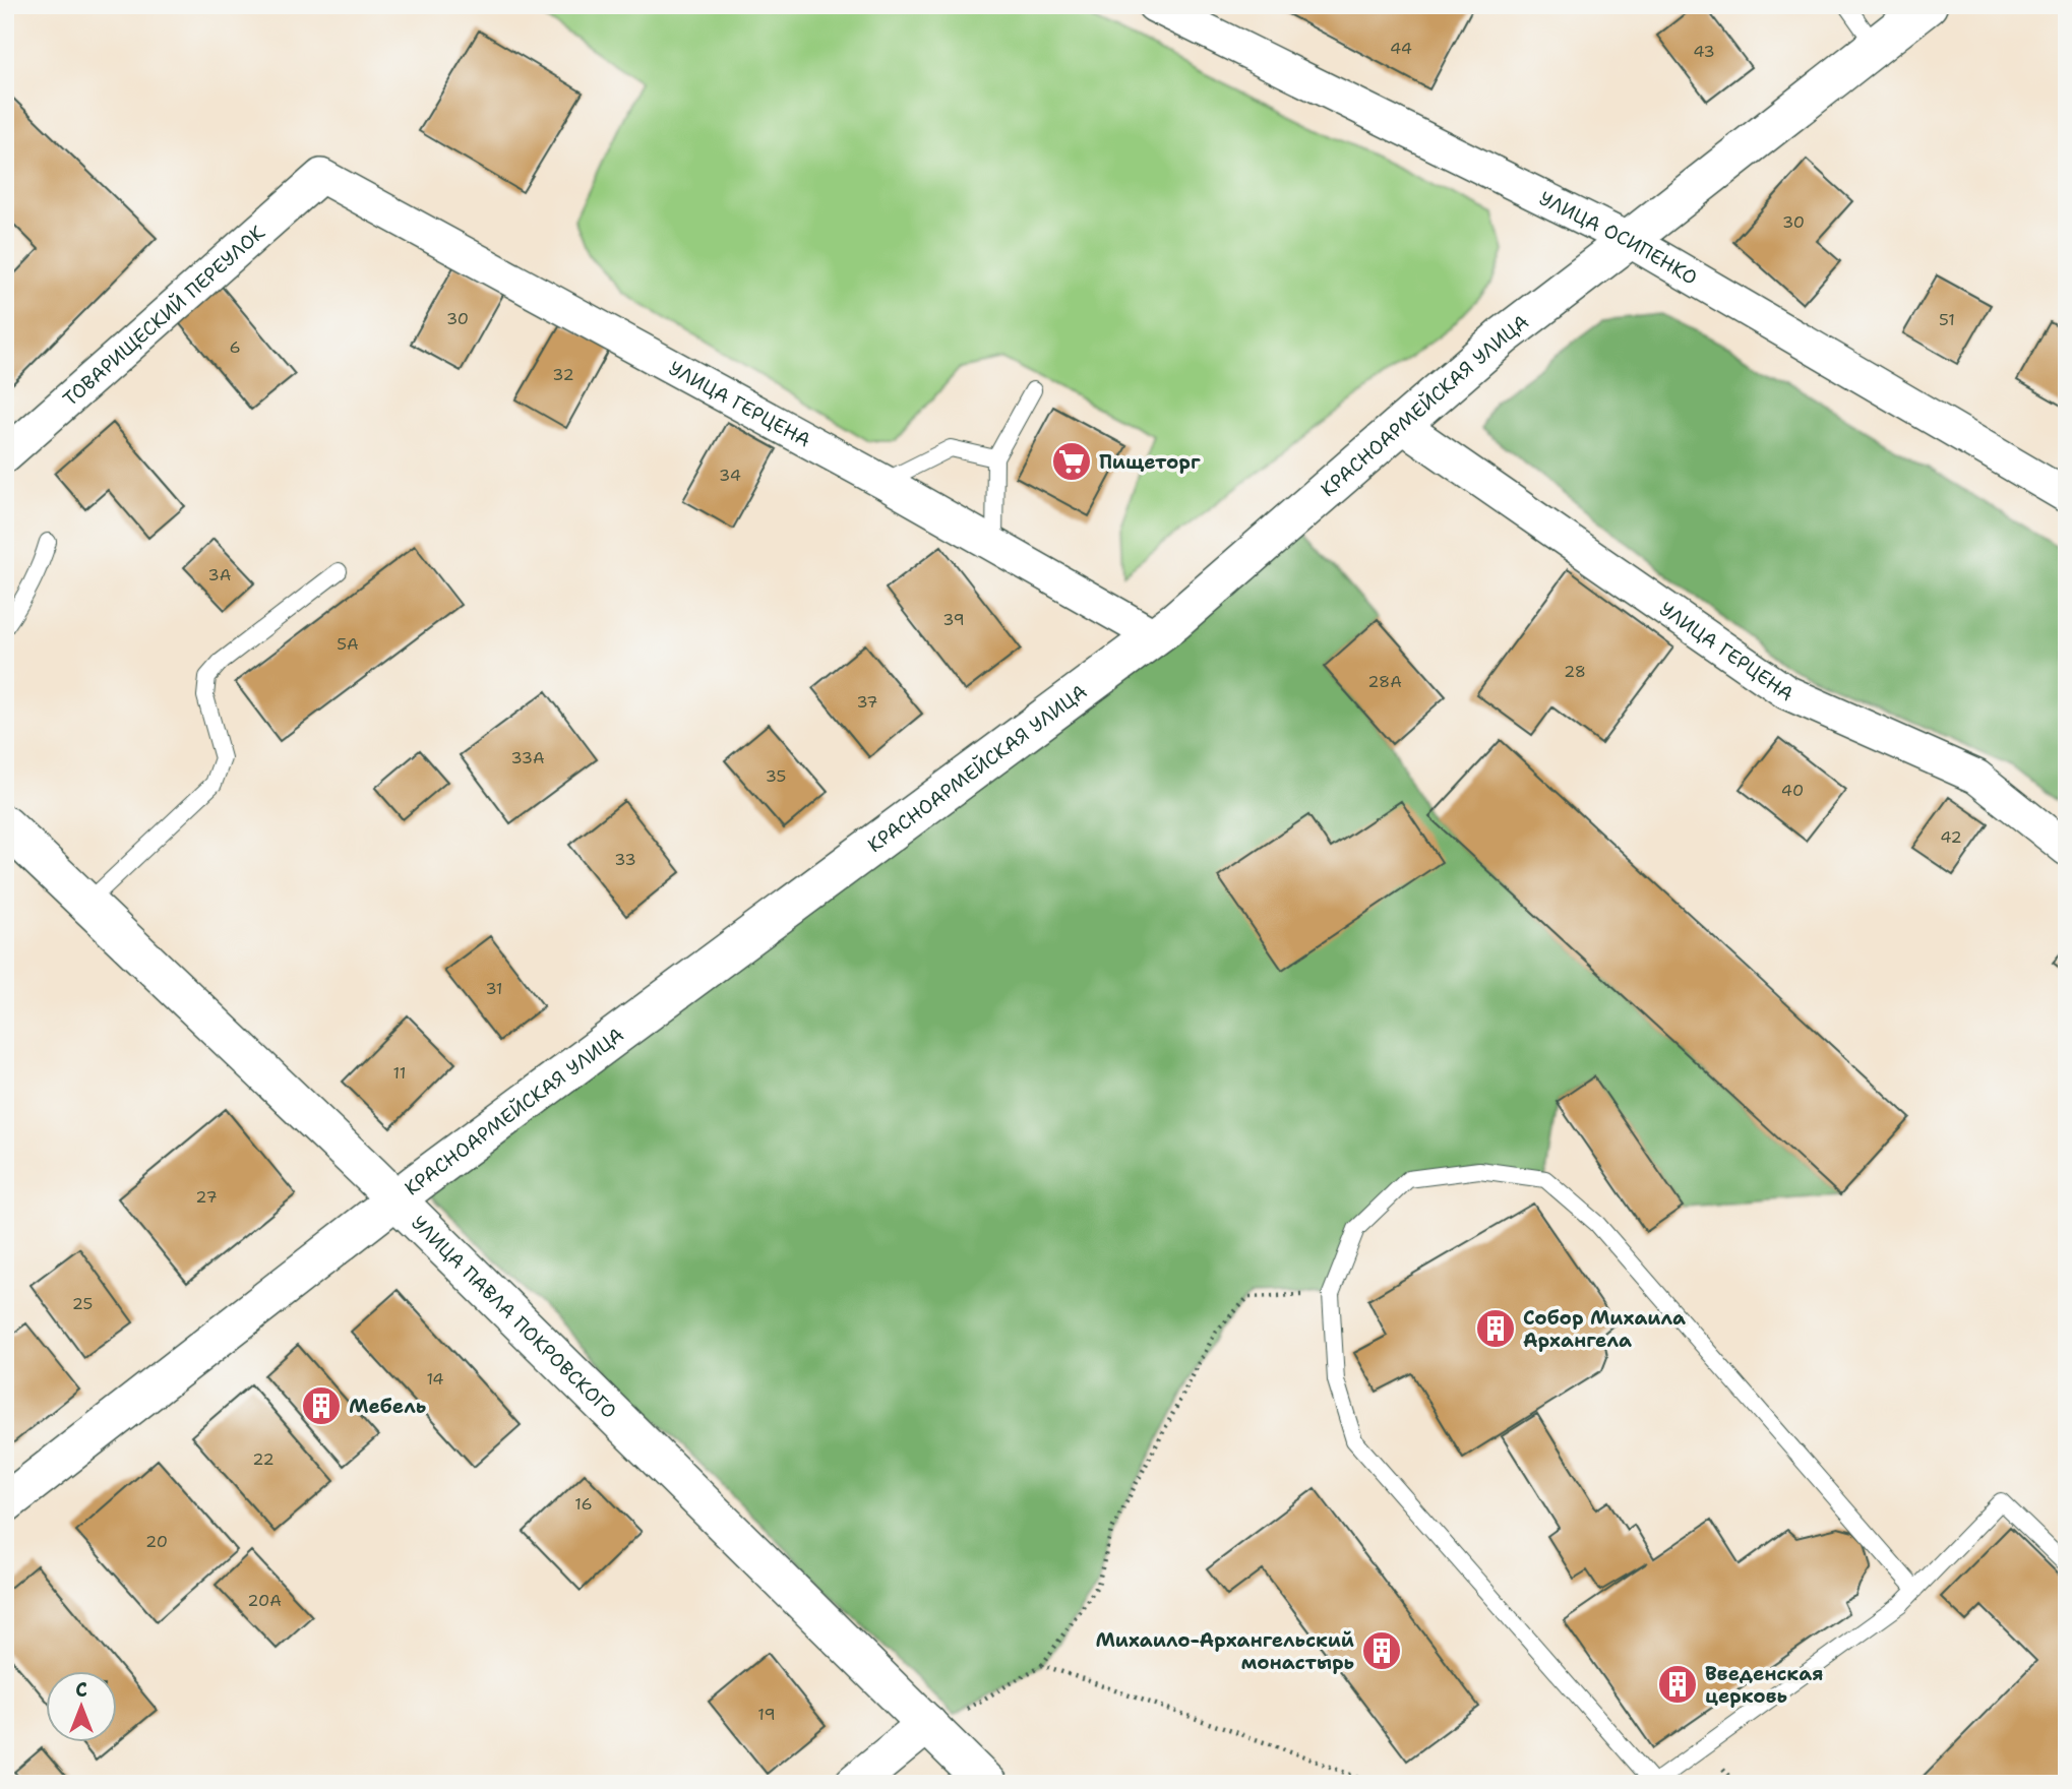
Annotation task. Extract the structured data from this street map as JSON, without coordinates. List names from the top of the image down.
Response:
{
  "streets": {
    "street": [
      "УЛИЦА ОСИПЕНКО",
      "ТОВАРИЩЕСКИЙ ПЕРЕУЛОК",
      "УЛИЦА ГЕРЦЕНА",
      "КРАСНОАРМЕЙСКАЯ УЛИЦА",
      "УЛИЦА ПАВЛА ПОКРОВСКОГО"
    ]
  },
  "crossings": [
    ["УЛИЦА ОСИПЕНКО", "КРАСНОАРМЕЙСКАЯ УЛИЦА"],
    ["ТОВАРИЩЕСКИЙ ПЕРЕУЛОК", "УЛИЦА ГЕРЦЕНА"],
    ["УЛИЦА ГЕРЦЕНА", "КРАСНОАРМЕЙСКАЯ УЛИЦА"],
    ["КРАСНОАРМЕЙСКАЯ УЛИЦА", "УЛИЦА ПАВЛА ПОКРОВСКОГО"]
  ],
  "places": {
    "supermarket": ["Пищеторг"],
    "building": [
      "Собор Михаила Архангела",
      "Мебель",
      "Михаило-Архангельский монастырь",
      "Введенская церковь"
    ]
  },
  "house_numbers": [
    "44",
    "43",
    "30",
    "30",
    "51",
    "6",
    "32",
    "34",
    "3А",
    "39",
    "5А",
    "28",
    "28А",
    "37",
    "33А",
    "35",
    "40",
    "42",
    "33",
    "31",
    "11",
    "27",
    "25",
    "14",
    "22",
    "16",
    "20",
    "20А",
    "19"
  ],
  "north": "top"
}
